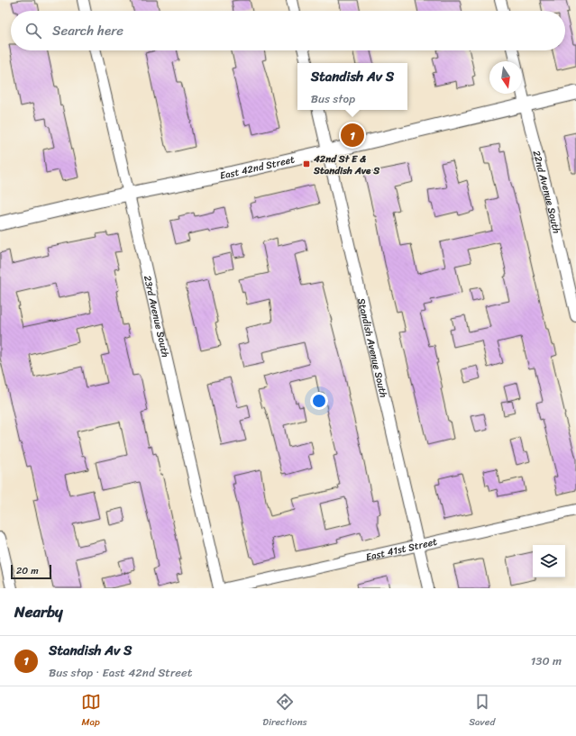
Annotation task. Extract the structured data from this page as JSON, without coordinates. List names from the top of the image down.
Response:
{
  "streets": {
    "street": [
      "East 42nd Street",
      "22nd Avenue South",
      "23rd Avenue South",
      "Standish Avenue South",
      "East 41st Street"
    ]
  },
  "crossings": [
    ["East 42nd Street", "22nd Avenue South"],
    ["East 42nd Street", "23rd Avenue South"],
    ["East 42nd Street", "Standish Avenue South"],
    ["Standish Avenue South", "East 41st Street"]
  ],
  "places": {
    "transit": ["42nd St E & Standish Ave S"]
  },
  "scale_bar": "20 m",
  "north": "bottom",
  "page": {
    "search": "Search here",
    "popup": ["Standish Av S", "Bus stop"],
    "pins": "1",
    "scale": "20 m",
    "heading": "Nearby",
    "list": [
      {
        "mark": "1",
        "name": "Standish Av S",
        "note": "Bus stop · East 42nd Street",
        "value": "130 m"
      }
    ],
    "nav": ["Map", "Directions", "Saved"]
  }
}
